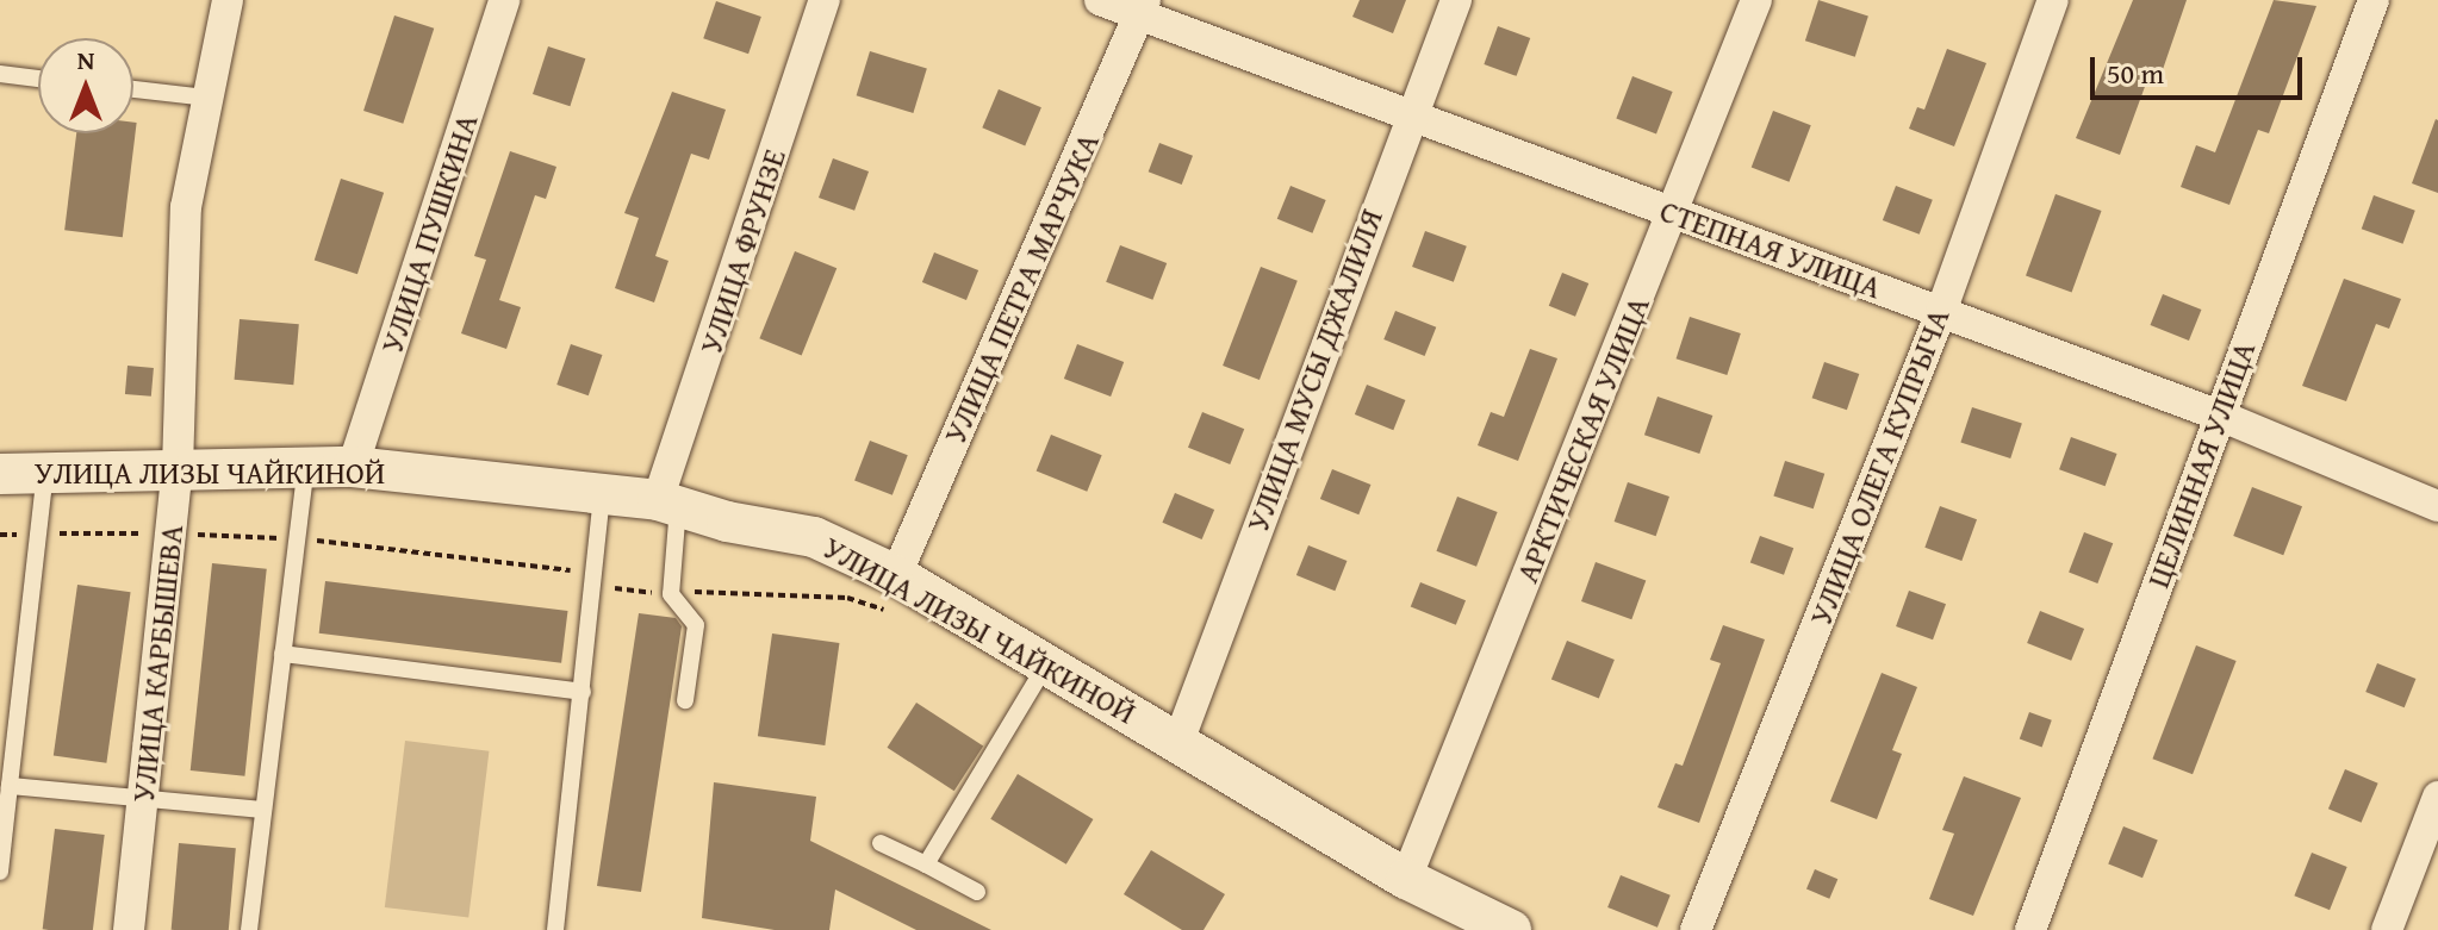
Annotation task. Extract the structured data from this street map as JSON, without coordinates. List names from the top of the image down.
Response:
{
  "streets": {
    "street": [
      "УЛИЦА ПУШКИНА",
      "СТЕПНАЯ УЛИЦА",
      "УЛИЦА ФРУНЗЕ",
      "УЛИЦА ПЕТРА МАРЧУКА",
      "УЛИЦА МУСЫ ДЖАЛИЛЯ",
      "АРКТИЧЕСКАЯ УЛИЦА",
      "ЦЕЛИННАЯ УЛИЦА",
      "УЛИЦА ОЛЕГА КУПРЫЧА",
      "УЛИЦА ЛИЗЫ ЧАЙКИНОЙ",
      "УЛИЦА КАРБЫШЕВА"
    ]
  },
  "crossings": [
    ["УЛИЦА ПУШКИНА", "УЛИЦА ЛИЗЫ ЧАЙКИНОЙ"],
    ["СТЕПНАЯ УЛИЦА", "УЛИЦА ПЕТРА МАРЧУКА"],
    ["СТЕПНАЯ УЛИЦА", "УЛИЦА МУСЫ ДЖАЛИЛЯ"],
    ["СТЕПНАЯ УЛИЦА", "АРКТИЧЕСКАЯ УЛИЦА"],
    ["СТЕПНАЯ УЛИЦА", "ЦЕЛИННАЯ УЛИЦА"],
    ["СТЕПНАЯ УЛИЦА", "УЛИЦА ОЛЕГА КУПРЫЧА"],
    ["УЛИЦА ФРУНЗЕ", "УЛИЦА ЛИЗЫ ЧАЙКИНОЙ"],
    ["УЛИЦА ПЕТРА МАРЧУКА", "УЛИЦА ЛИЗЫ ЧАЙКИНОЙ"],
    ["УЛИЦА МУСЫ ДЖАЛИЛЯ", "УЛИЦА ЛИЗЫ ЧАЙКИНОЙ"],
    ["АРКТИЧЕСКАЯ УЛИЦА", "УЛИЦА ЛИЗЫ ЧАЙКИНОЙ"],
    ["УЛИЦА ЛИЗЫ ЧАЙКИНОЙ", "УЛИЦА КАРБЫШЕВА"]
  ],
  "scale_bar": "50 m",
  "north": "top"
}
